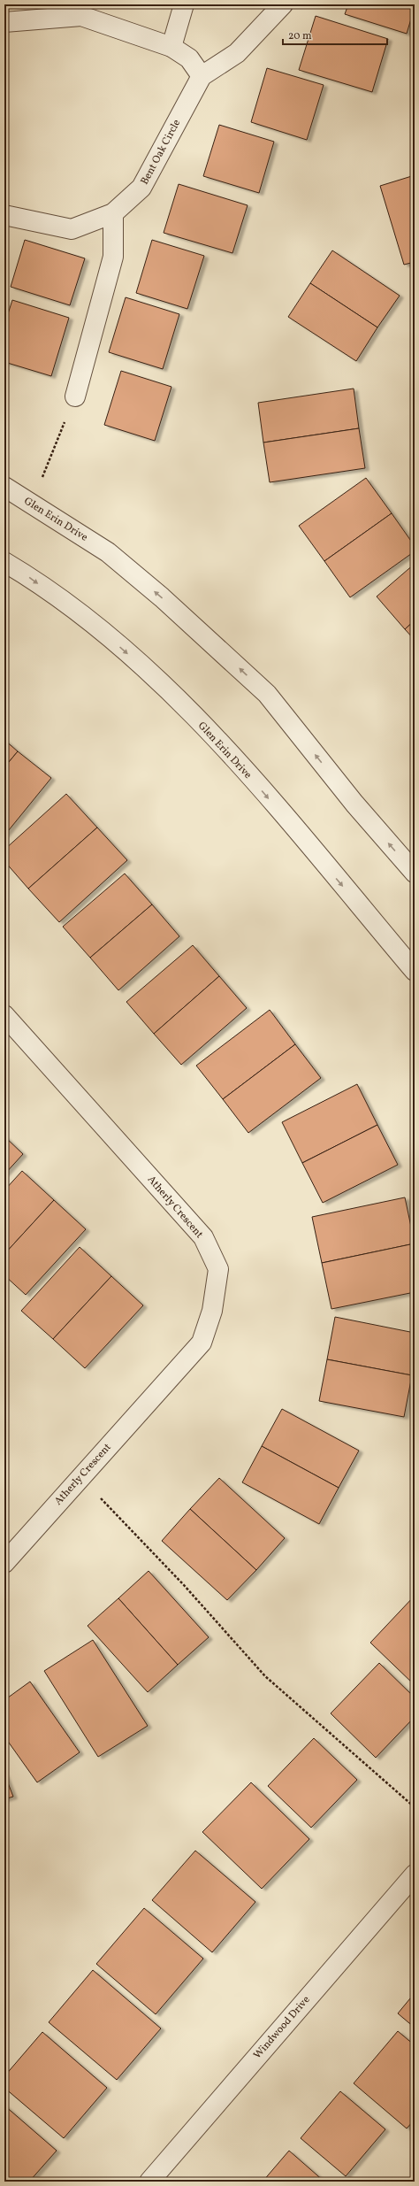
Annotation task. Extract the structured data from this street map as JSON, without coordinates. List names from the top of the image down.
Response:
{
  "streets": {
    "street": [
      "Bent Oak Circle",
      "Glen Erin Drive",
      "Atherly Crescent",
      "Windwood Drive"
    ]
  },
  "scale_bar": "20 m"
}
